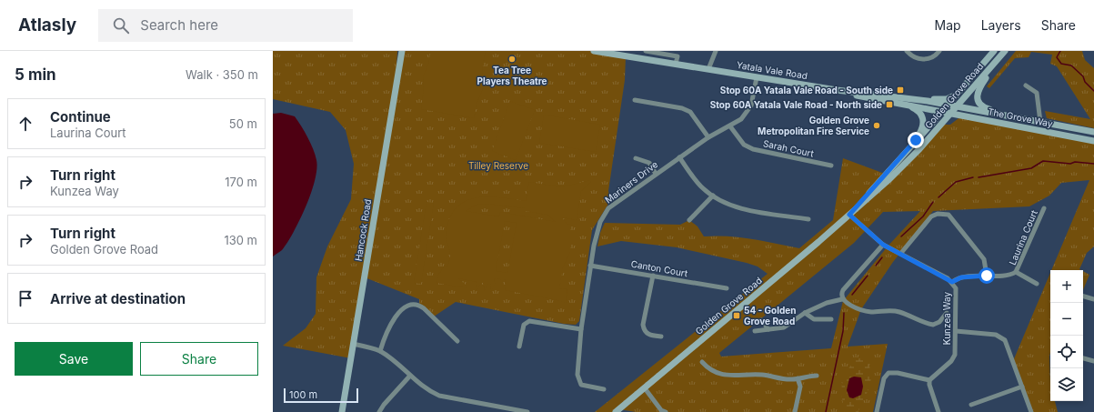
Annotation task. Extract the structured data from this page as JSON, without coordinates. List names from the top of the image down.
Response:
{
  "streets": {
    "main road": [
      "Yatala Vale Road",
      "Golden Grove Road",
      "The Grove Way",
      "Hancock Road"
    ],
    "street": [
      "Sarah Court",
      "Mariners Drive",
      "Laurina Court",
      "Canton Court",
      "Kunzea Way"
    ]
  },
  "crossings": [
    ["Yatala Vale Road", "Golden Grove Road"],
    ["Yatala Vale Road", "The Grove Way"],
    ["Yatala Vale Road", "Mariners Drive"],
    ["Golden Grove Road", "The Grove Way"],
    ["Golden Grove Road", "Kunzea Way"],
    ["Sarah Court", "Mariners Drive"],
    ["Mariners Drive", "Canton Court"],
    ["Laurina Court", "Kunzea Way"]
  ],
  "parks": ["Tilley Reserve"],
  "places": {
    "other": ["Tea Tree Players Theatre", "Golden Grove Metropolitan Fire Service"],
    "transit": ["Stop 60A Yatala Vale Road - South side", "Stop 60A Yatala Vale Road - North side", "54 - Golden Grove Road"]
  },
  "scale_bar": "100 m",
  "page": {
    "header": "Atlasly",
    "search": "Search here",
    "nav": ["Map", "Layers", "Share"],
    "heading": ["5 min", "Walk · 350 m"],
    "list": [
      ["Continue", "Laurina Court", "50 m"],
      ["Turn right", "Kunzea Way", "170 m"],
      ["Turn right", "Golden Grove Road", "130 m"],
      "Arrive at destination"
    ],
    "map_buttons": ["+", "−"],
    "buttons": ["Save", "Share"],
    "scale": "100 m"
  }
}
